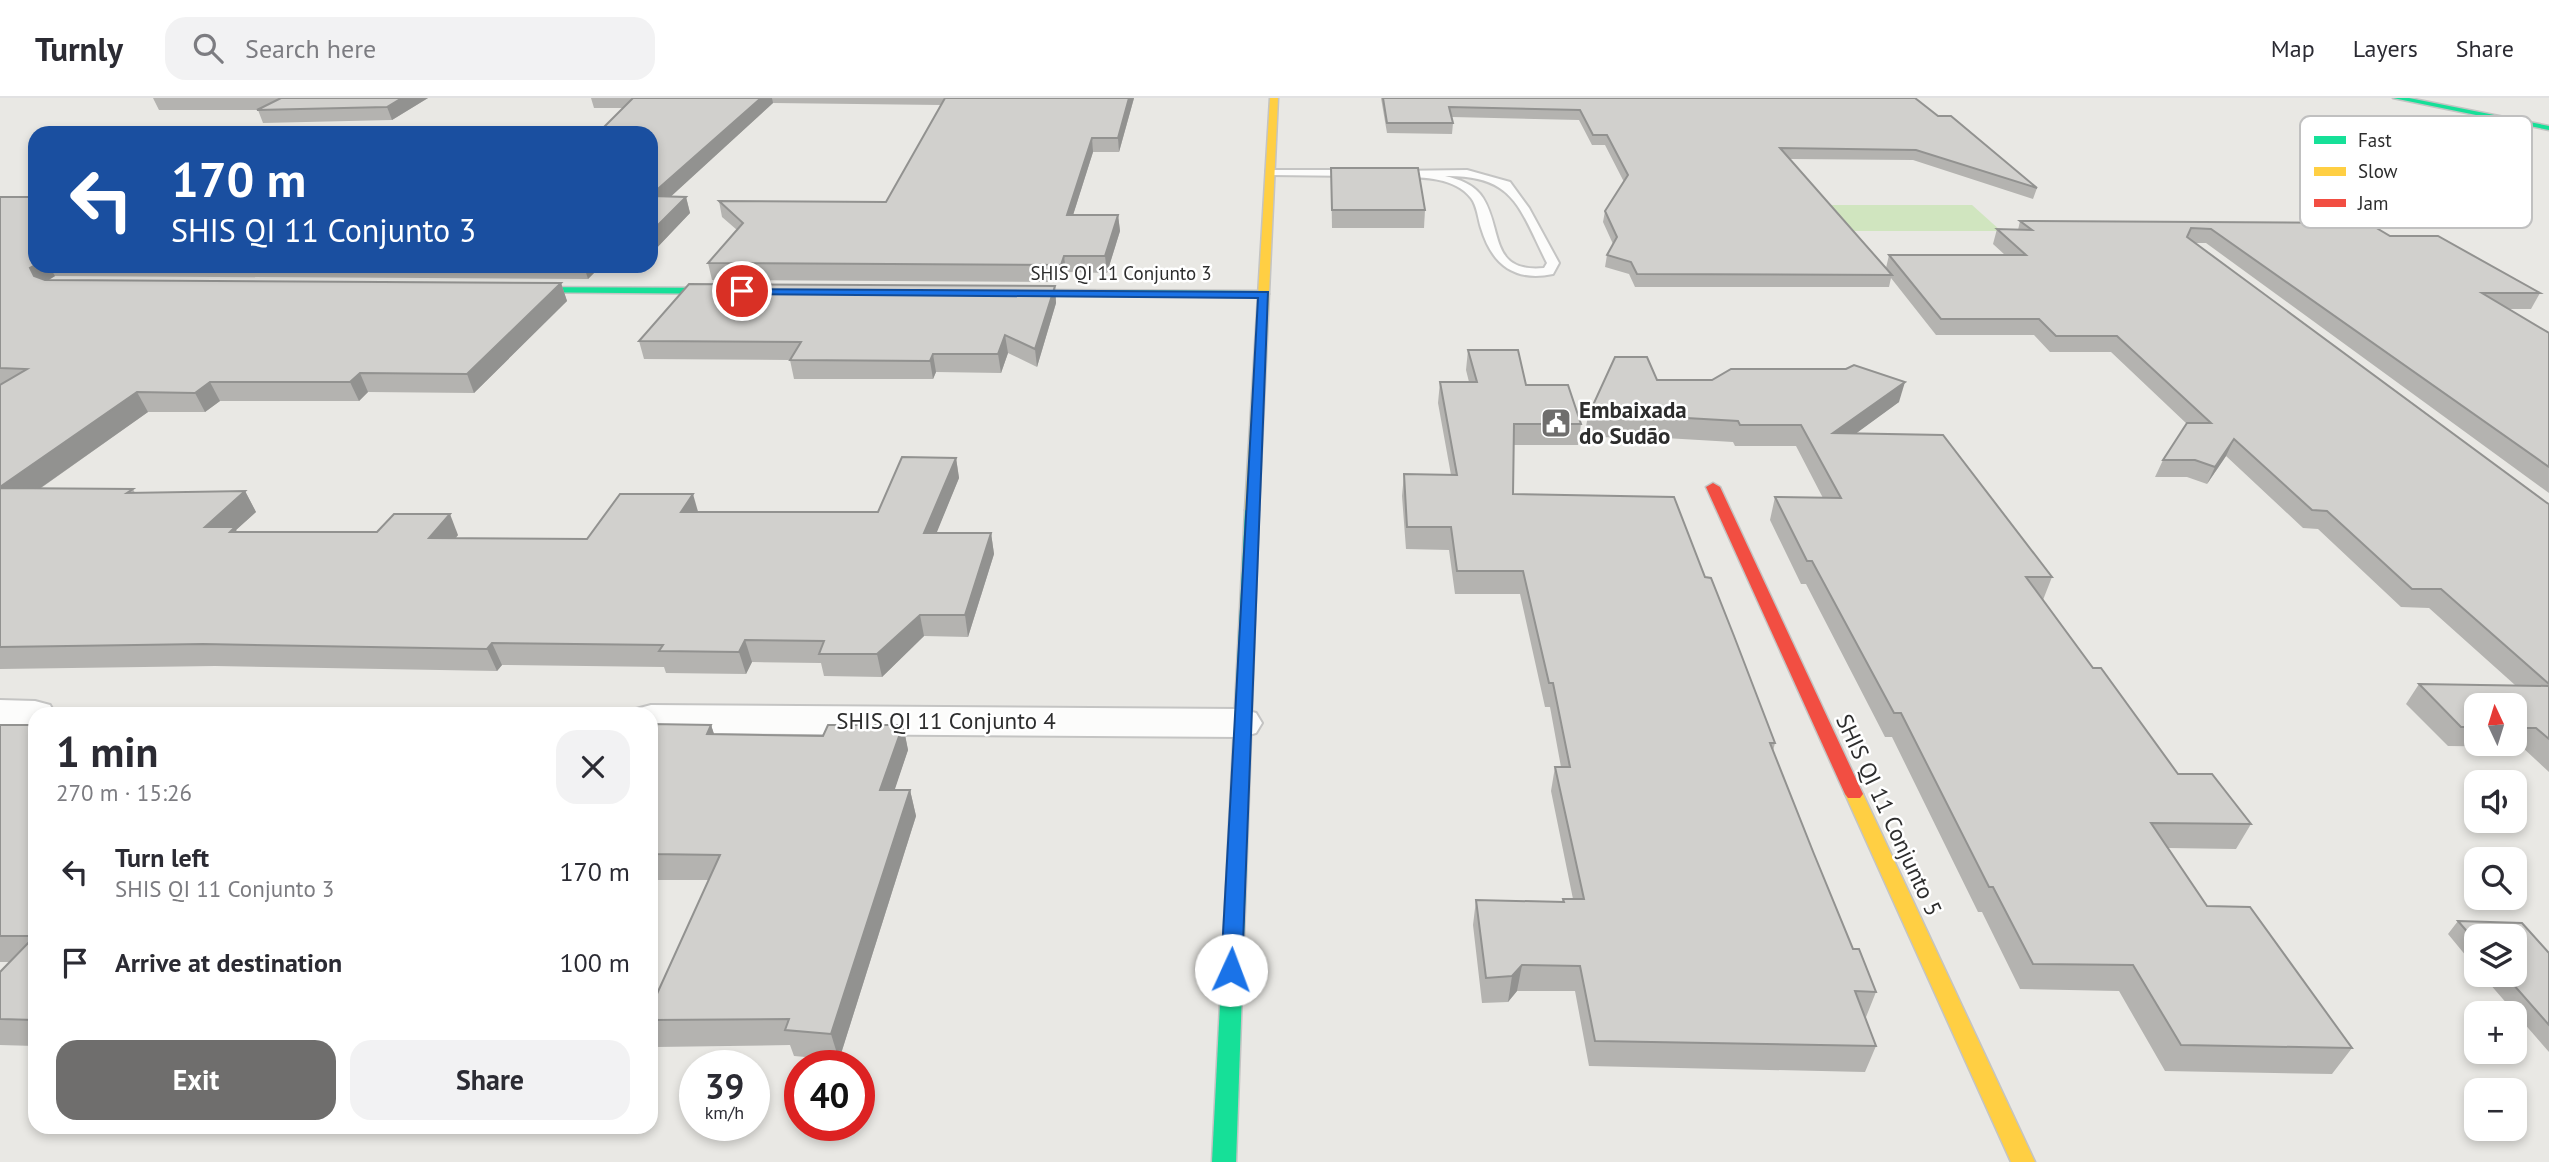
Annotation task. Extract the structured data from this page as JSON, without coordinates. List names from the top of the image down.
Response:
{
  "streets": {
    "street": ["SHIS QI 11 Conjunto 3", "SHIS QI 11 Conjunto 4", "SHIS QI 11 Conjunto 5"]
  },
  "places": {
    "public building": ["Embaixada do Sudão"]
  },
  "legend": ["Fast", "Slow", "Jam"],
  "north": "top",
  "page": {
    "header": "Turnly",
    "search": "Search here",
    "nav": ["Map", "Layers", "Share"],
    "turn": ["170 m", "SHIS QI 11 Conjunto 3"],
    "map_buttons": ["+", "−"],
    "heading": ["1 min", "270 m · 15:26"],
    "list": [
      {
        "name": "Turn left",
        "note": "SHIS QI 11 Conjunto 3",
        "value": "170 m"
      },
      {
        "name": "Arrive at destination",
        "value": "100 m"
      }
    ],
    "buttons": ["Exit", "Share"],
    "speed": "39 km/h",
    "limit": "40"
  }
}
